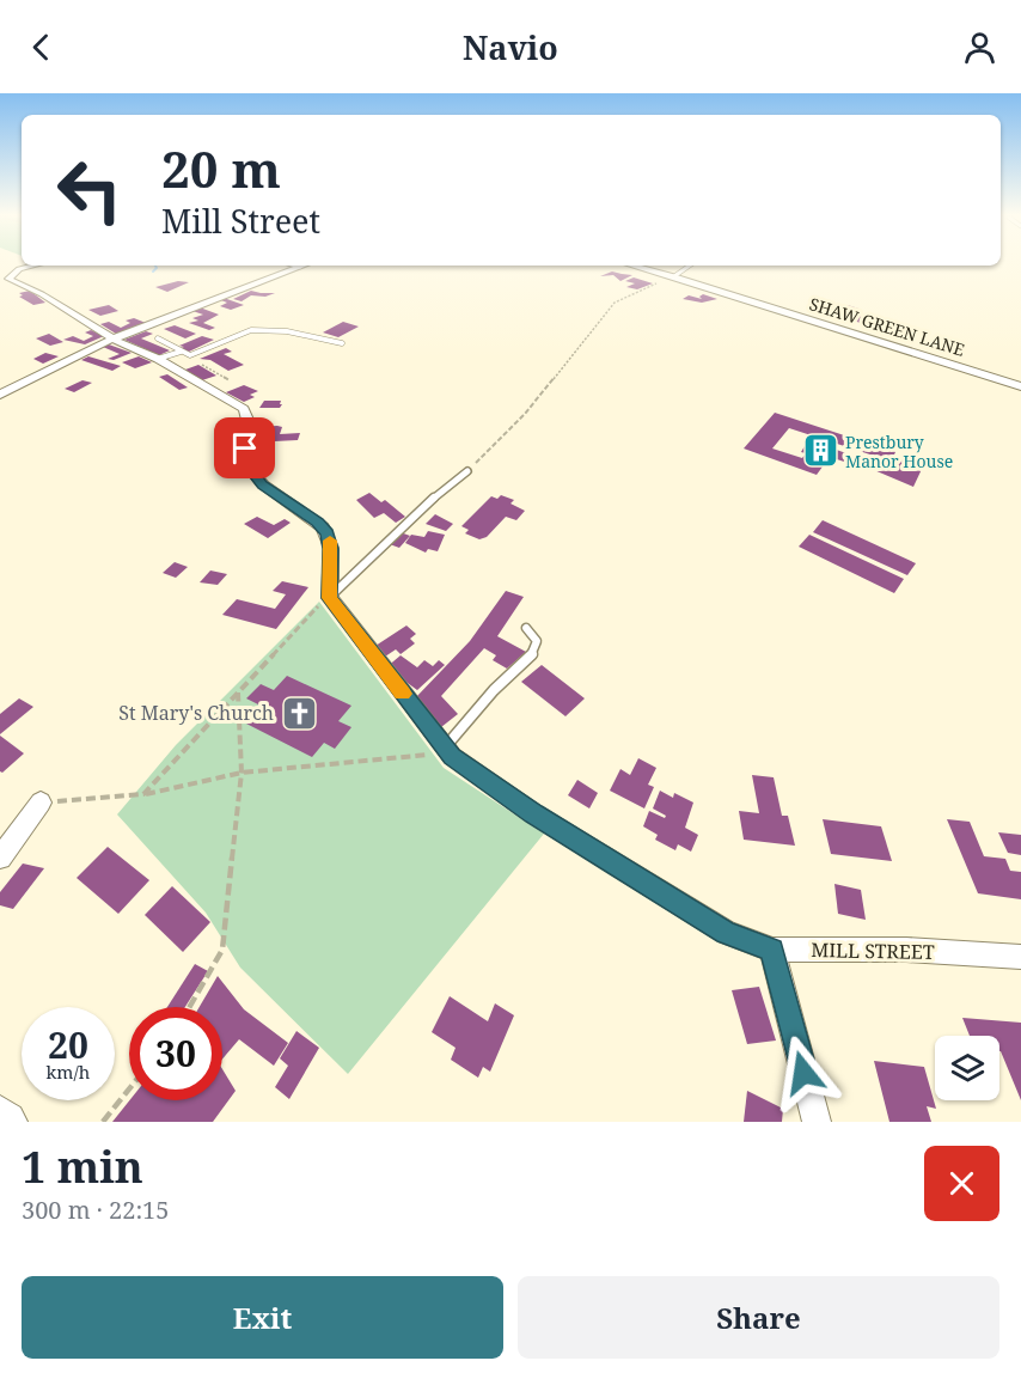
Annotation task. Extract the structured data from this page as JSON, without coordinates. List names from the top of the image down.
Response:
{
  "streets": {
    "street": ["SHAW GREEN LANE", "MILL STREET"]
  },
  "places": {
    "building": ["Prestbury Manor House"],
    "church": ["St Mary's Church"]
  },
  "page": {
    "header": "Navio",
    "turn": ["20 m", "Mill Street"],
    "speed": "20 km/h",
    "limit": "30",
    "heading": ["1 min", "300 m · 22:15"],
    "buttons": ["Exit", "Share"]
  }
}
